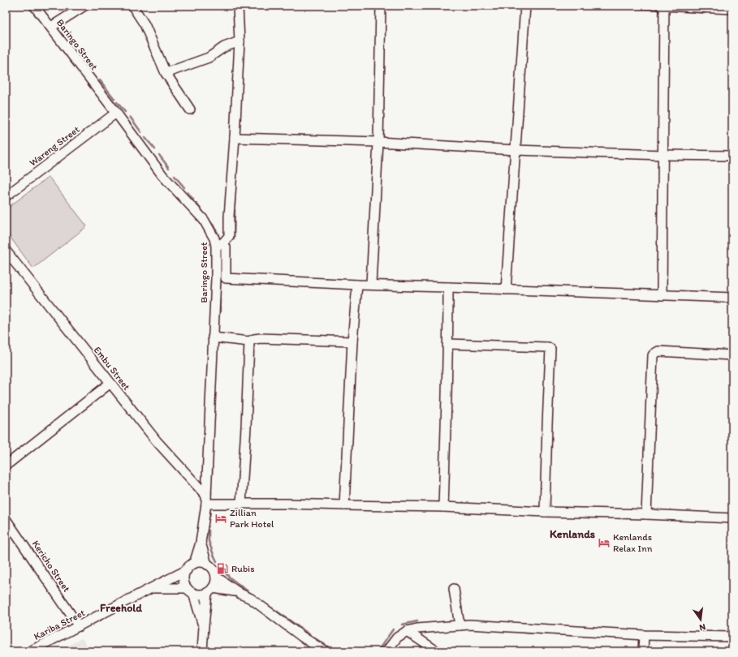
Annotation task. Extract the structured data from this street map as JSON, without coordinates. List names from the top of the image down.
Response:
{
  "streets": {
    "street": [
      "Baringo Street",
      "Wareng Street",
      "Embu Street",
      "Kericho Street",
      "Kariba Street"
    ]
  },
  "crossings": [
    ["Baringo Street", "Wareng Street"],
    ["Baringo Street", "Embu Street"],
    ["Baringo Street", "Kariba Street"],
    ["Kericho Street", "Kariba Street"]
  ],
  "districts": ["Kenlands", "Freehold"],
  "places": {
    "hotel": ["Zillian Park Hotel", "Kenlands Relax Inn"],
    "fuel station": ["Rubis"]
  },
  "north": "bottom"
}
